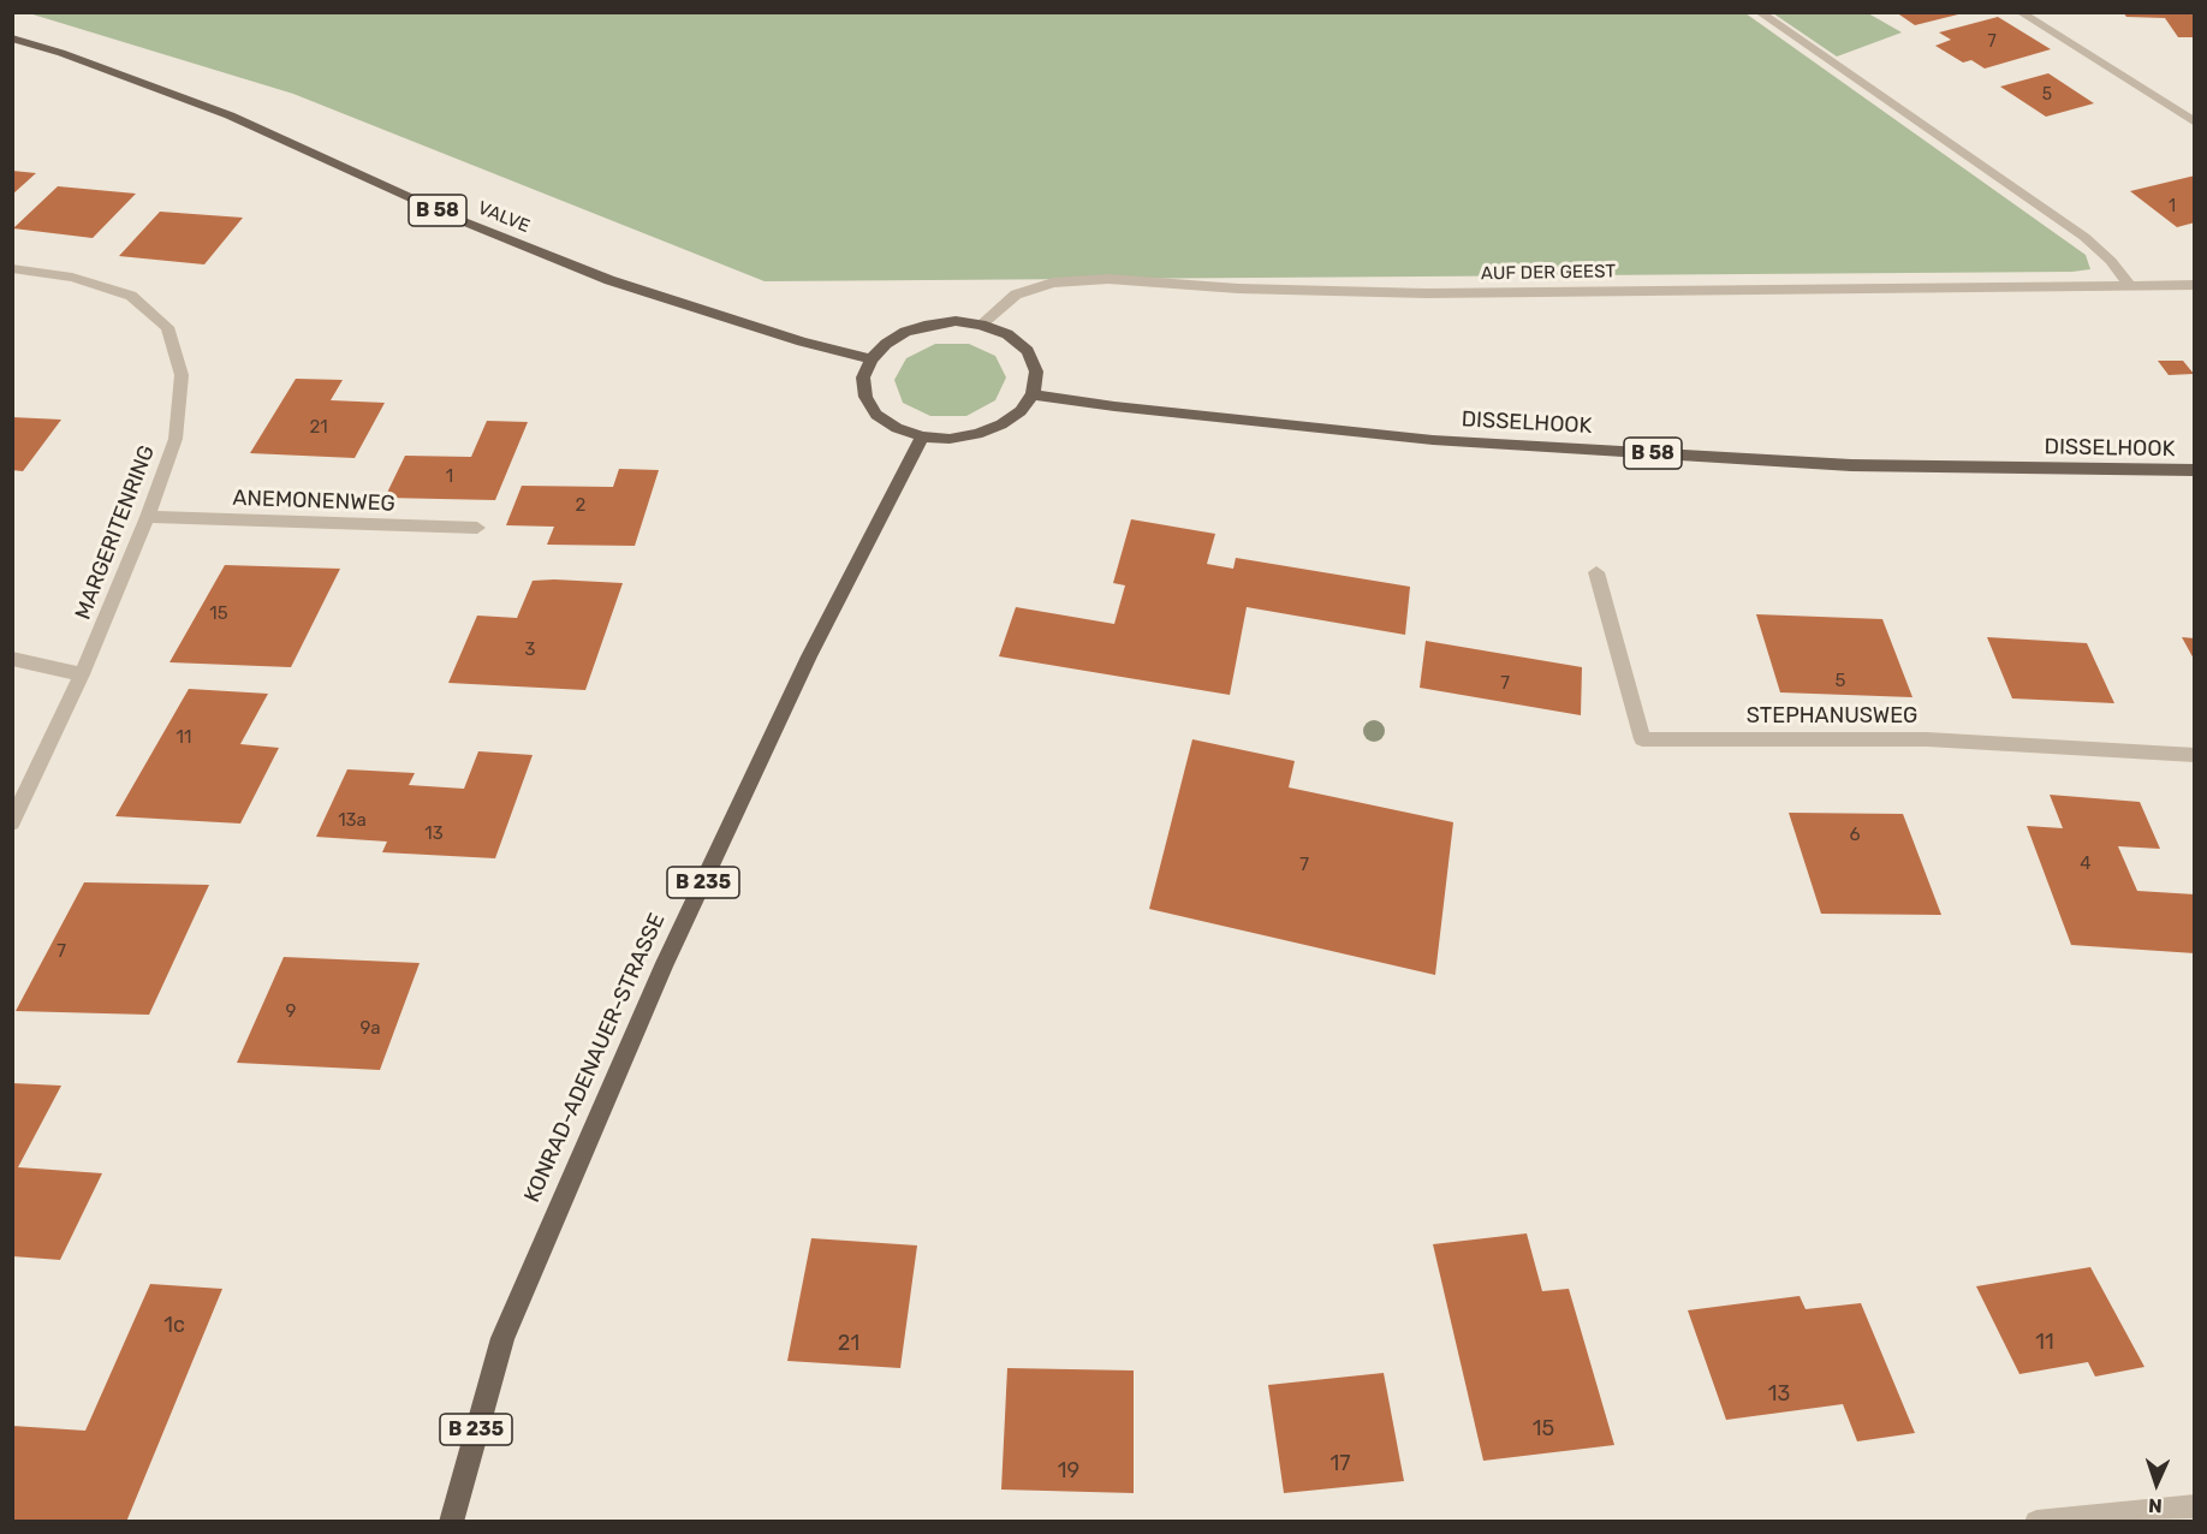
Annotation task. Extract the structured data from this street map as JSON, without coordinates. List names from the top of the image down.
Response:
{
  "streets": {
    "main road": [
      "B 58",
      "VALVE",
      "DISSELHOOK",
      "B 235",
      "KONRAD-ADENAUER-STRASSE"
    ],
    "street": [
      "AUF DER GEEST",
      "ANEMONENWEG",
      "MARGERITENRING",
      "STEPHANUSWEG"
    ]
  },
  "crossings": [
    ["VALVE", "AUF DER GEEST"],
    ["VALVE", "DISSELHOOK"],
    ["VALVE", "KONRAD-ADENAUER-STRASSE"],
    ["AUF DER GEEST", "DISSELHOOK"],
    ["AUF DER GEEST", "KONRAD-ADENAUER-STRASSE"],
    ["DISSELHOOK", "KONRAD-ADENAUER-STRASSE"],
    ["ANEMONENWEG", "MARGERITENRING"]
  ],
  "house_numbers": [
    "7",
    "5",
    "1",
    "21",
    "1",
    "2",
    "15",
    "3",
    "5",
    "7",
    "11",
    "13a",
    "13",
    "6",
    "4",
    "7",
    "7",
    "9",
    "9a",
    "1c",
    "11",
    "21",
    "13",
    "15",
    "17",
    "19"
  ],
  "north": "bottom"
}
